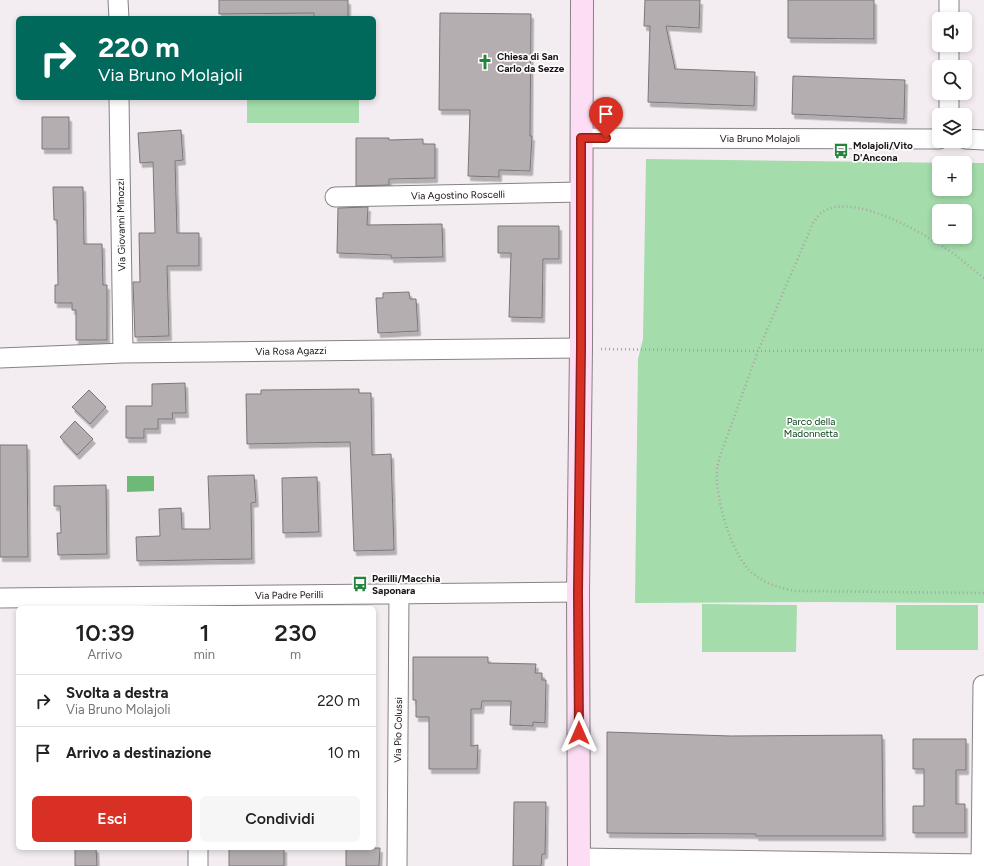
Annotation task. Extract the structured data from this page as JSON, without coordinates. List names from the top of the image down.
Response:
{
  "streets": {
    "street": [
      "Via Bruno Molajoli",
      "Via Agostino Roscelli",
      "Via Giovanni Minozzi",
      "Via Rosa Agazzi",
      "Via Padre Perilli",
      "Via Pio Colussi"
    ]
  },
  "crossings": [
    ["Via Giovanni Minozzi", "Via Rosa Agazzi"],
    ["Via Padre Perilli", "Via Pio Colussi"]
  ],
  "parks": ["Parco della Madonnetta"],
  "places": {
    "church": ["Chiesa di San Carlo da Sezze"],
    "bus stop": ["Molajoli/Vito D'Ancona", "Perilli/Macchia Saponara"]
  },
  "page": {
    "map_buttons": ["+", "−"],
    "turn": ["220 m", "Via Bruno Molajoli"],
    "eta": [
      "10:39",
      "Arrivo",
      "1",
      "min",
      "230",
      "m"
    ],
    "list": [
      {
        "name": "Svolta a destra",
        "note": "Via Bruno Molajoli",
        "value": "220 m"
      },
      {
        "name": "Arrivo a destinazione",
        "value": "10 m"
      }
    ],
    "buttons": ["Esci", "Condividi"]
  }
}
